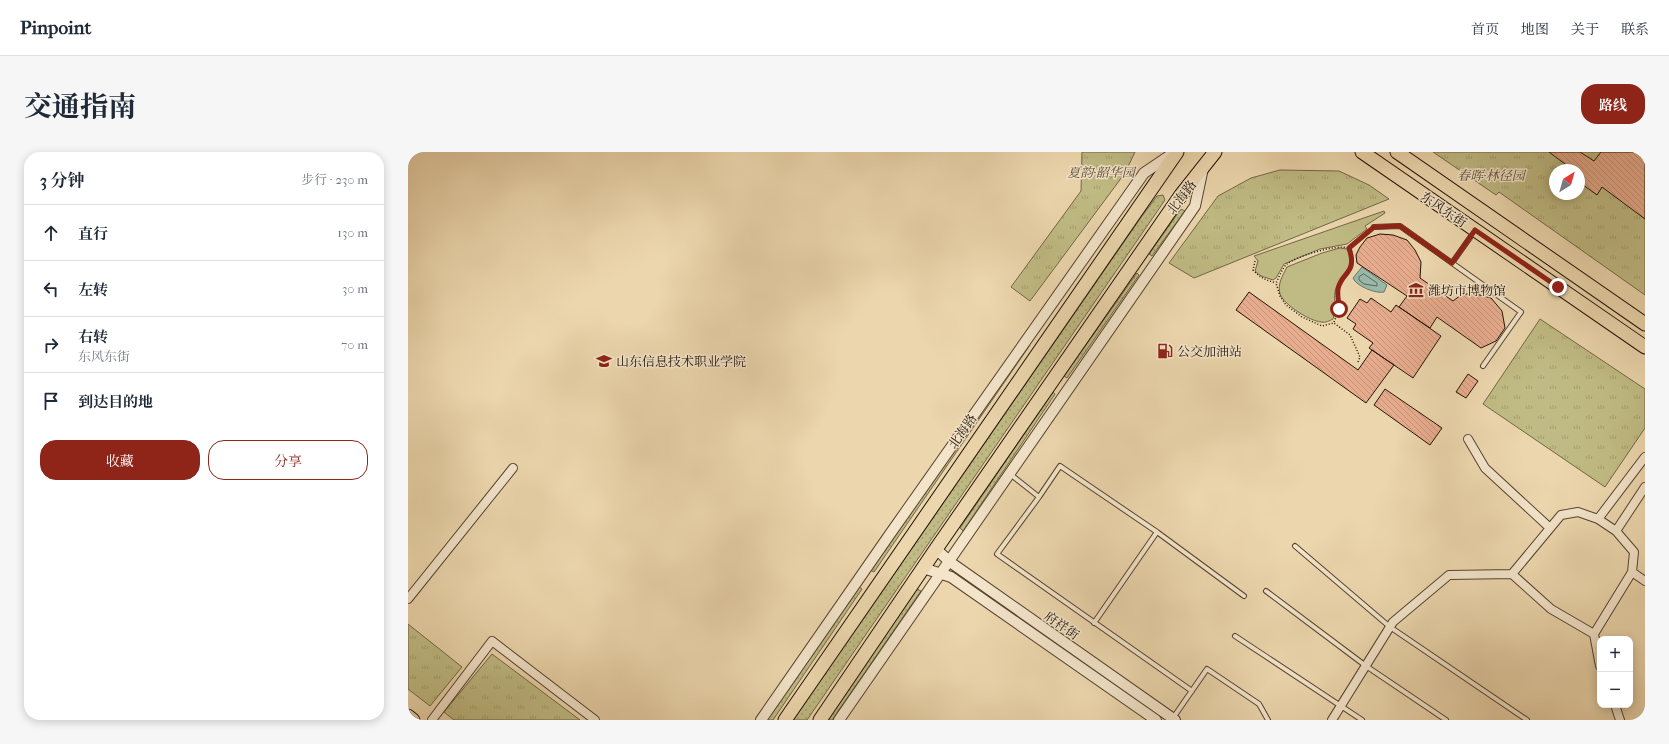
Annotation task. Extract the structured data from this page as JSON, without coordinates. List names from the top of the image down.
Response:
{
  "streets": {
    "main road": ["北海路", "东风东街"],
    "street": ["府祥街"]
  },
  "crossings": [
    ["北海路", "府祥街"]
  ],
  "parks": ["夏韵·韶华园", "春晖·林径园"],
  "places": {
    "museum": ["潍坊市博物馆"],
    "fuel station": ["公交加油站"],
    "school or university": ["山东信息技术职业学院"]
  },
  "north": "top right",
  "page": {
    "header": "Pinpoint",
    "nav": [
      "首页",
      "地图",
      "关于",
      "联系"
    ],
    "title": "交通指南",
    "buttons": [
      "路线",
      ["收藏", "分享"]
    ],
    "heading": ["3 分钟", "步行 · 230 m"],
    "list": [
      ["直行", "130 m"],
      ["左转", "30 m"],
      ["右转", "东风东街", "70 m"],
      "到达目的地"
    ],
    "map_buttons": ["+", "−"]
  }
}
